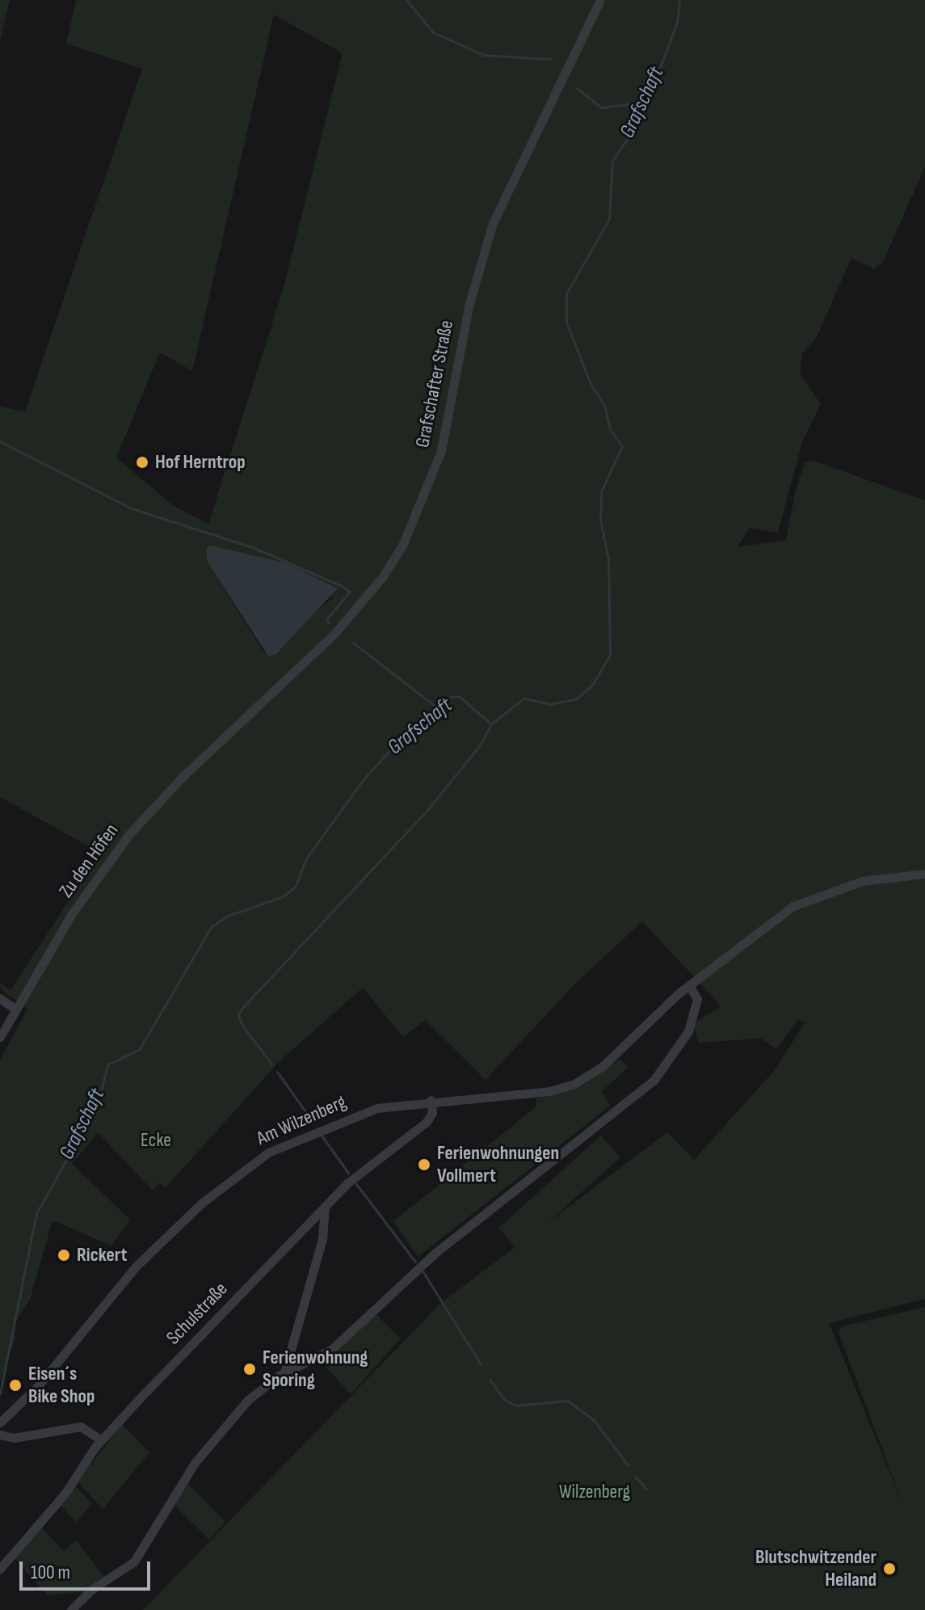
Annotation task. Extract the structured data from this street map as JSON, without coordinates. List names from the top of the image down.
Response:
{
  "streets": {
    "street": [
      "Grafschafter Straße",
      "Zu den Höfen",
      "Am Wilzenberg",
      "Schulstraße"
    ]
  },
  "crossings": [
    ["Grafschafter Straße", "Zu den Höfen"],
    ["Am Wilzenberg", "Schulstraße"]
  ],
  "water": ["Grafschaft"],
  "parks": ["Ecke", "Wilzenberg"],
  "places": [
    "Hof Herntrop",
    "Ferienwohnungen Vollmert",
    "Rickert",
    "Ferienwohnung Sporing",
    "Eisen´s Bike Shop",
    "Blutschwitzender Heiland"
  ],
  "scale_bar": "100 m"
}
